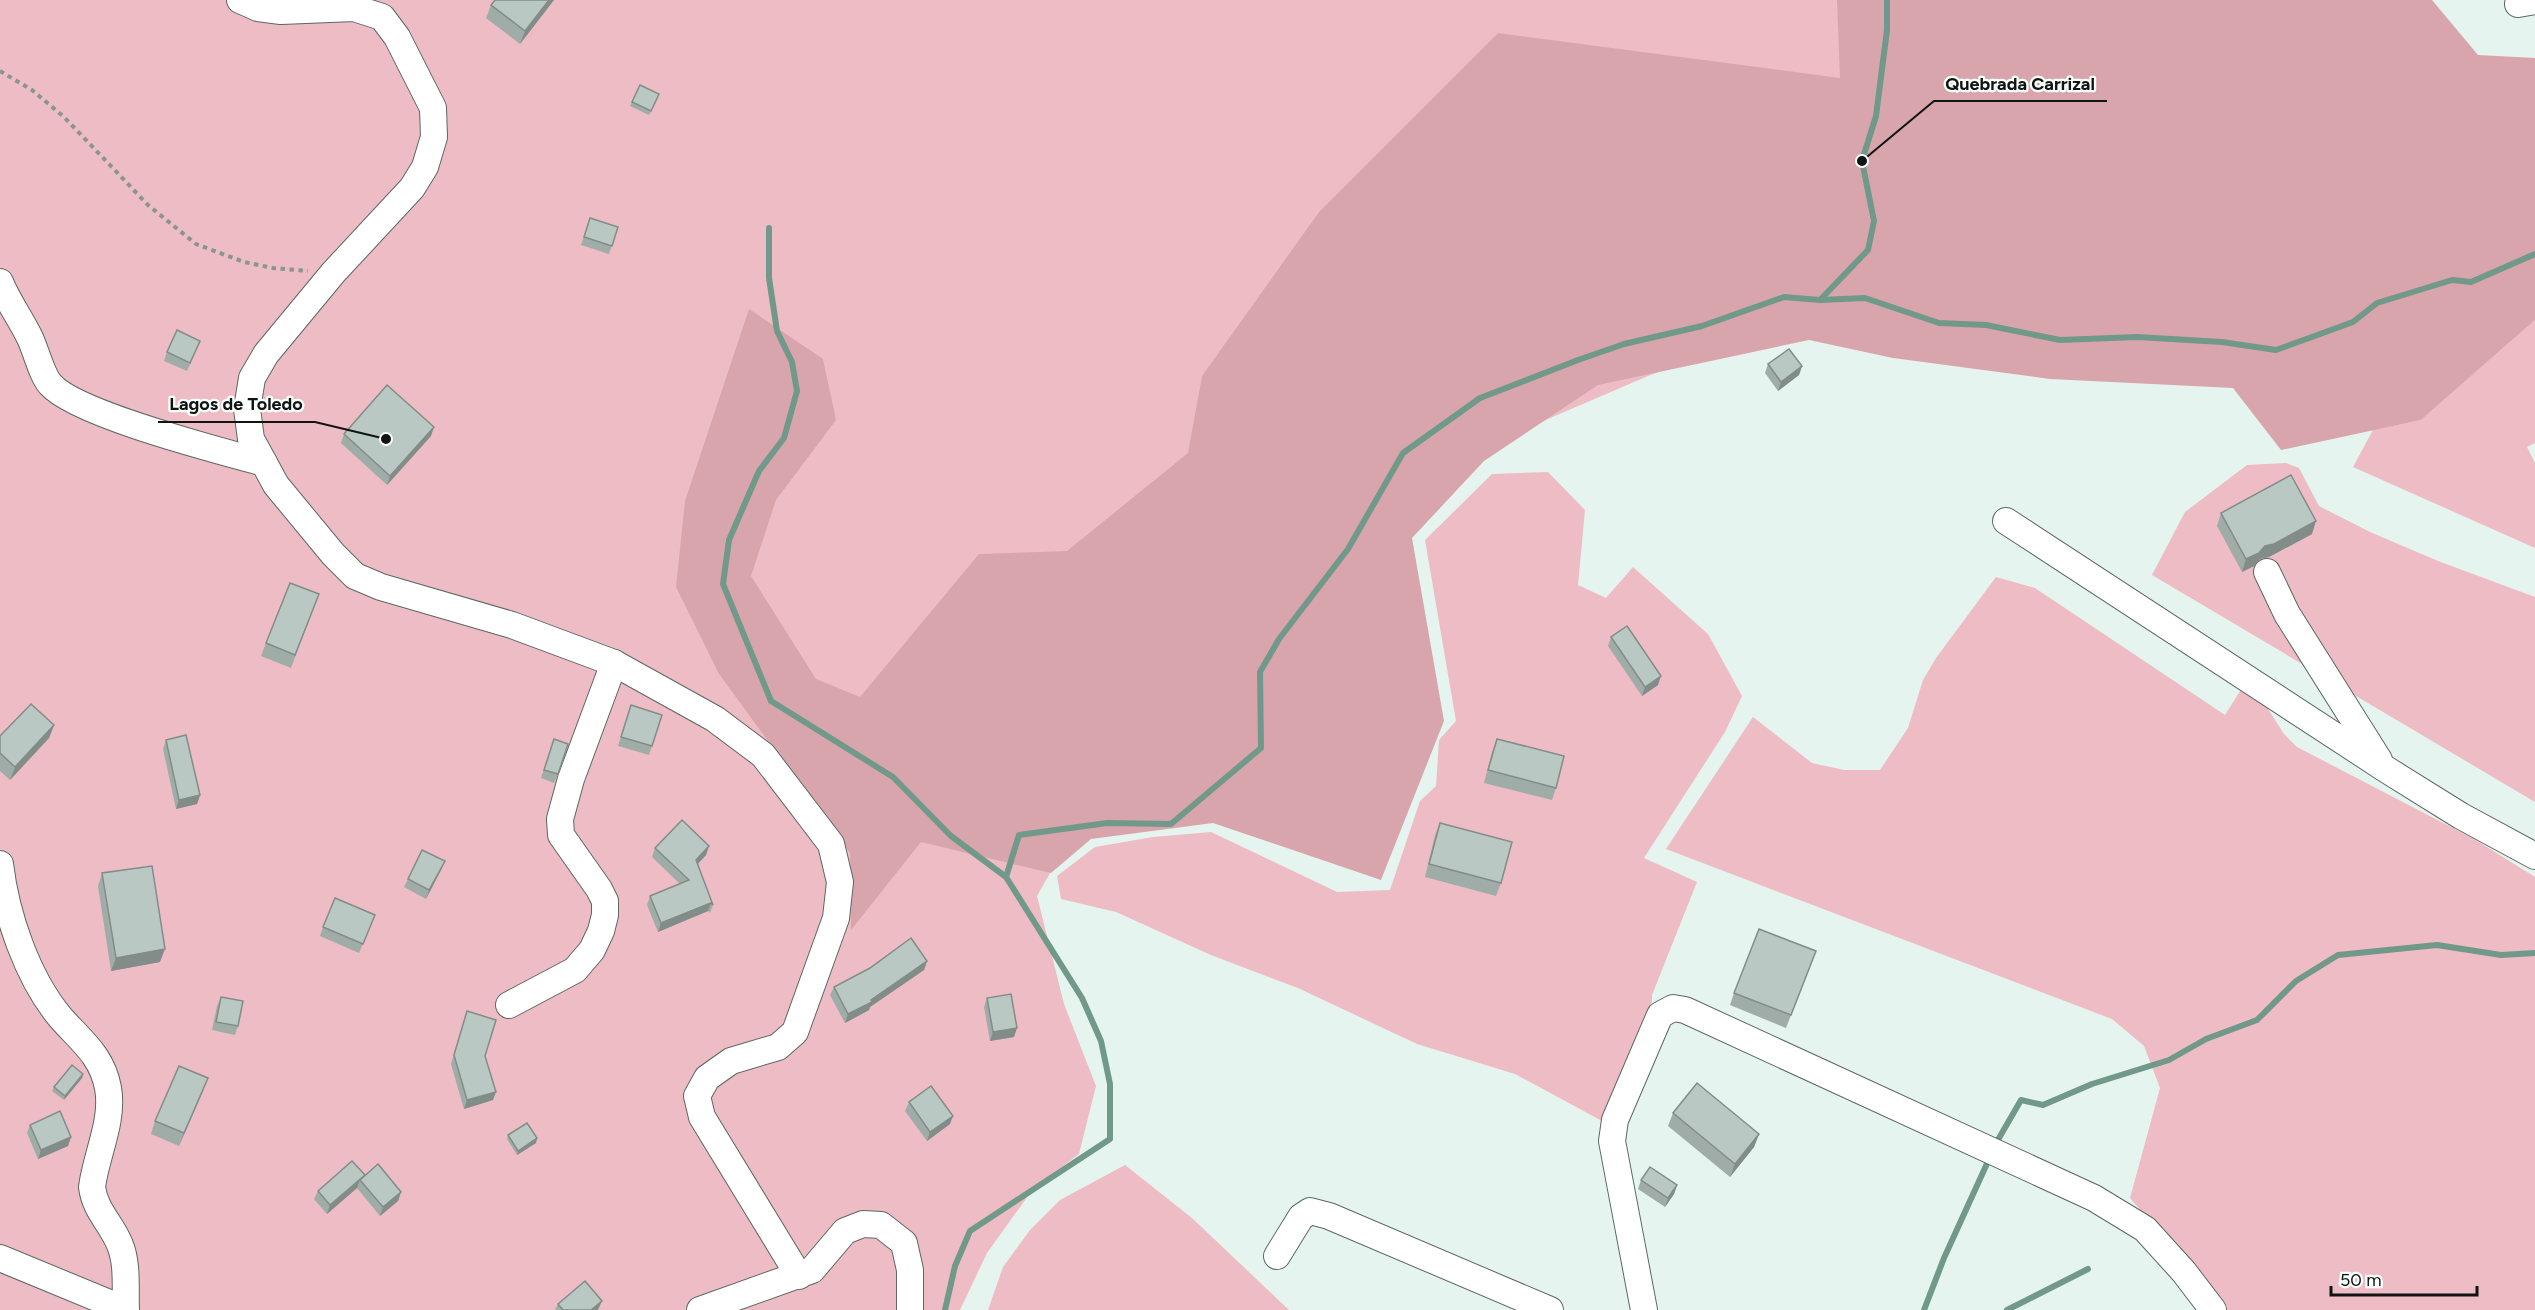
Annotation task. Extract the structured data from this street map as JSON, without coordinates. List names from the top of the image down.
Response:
{
  "places": ["Quebrada Carrizal", "Lagos de Toledo"],
  "scale_bar": "50 m"
}
